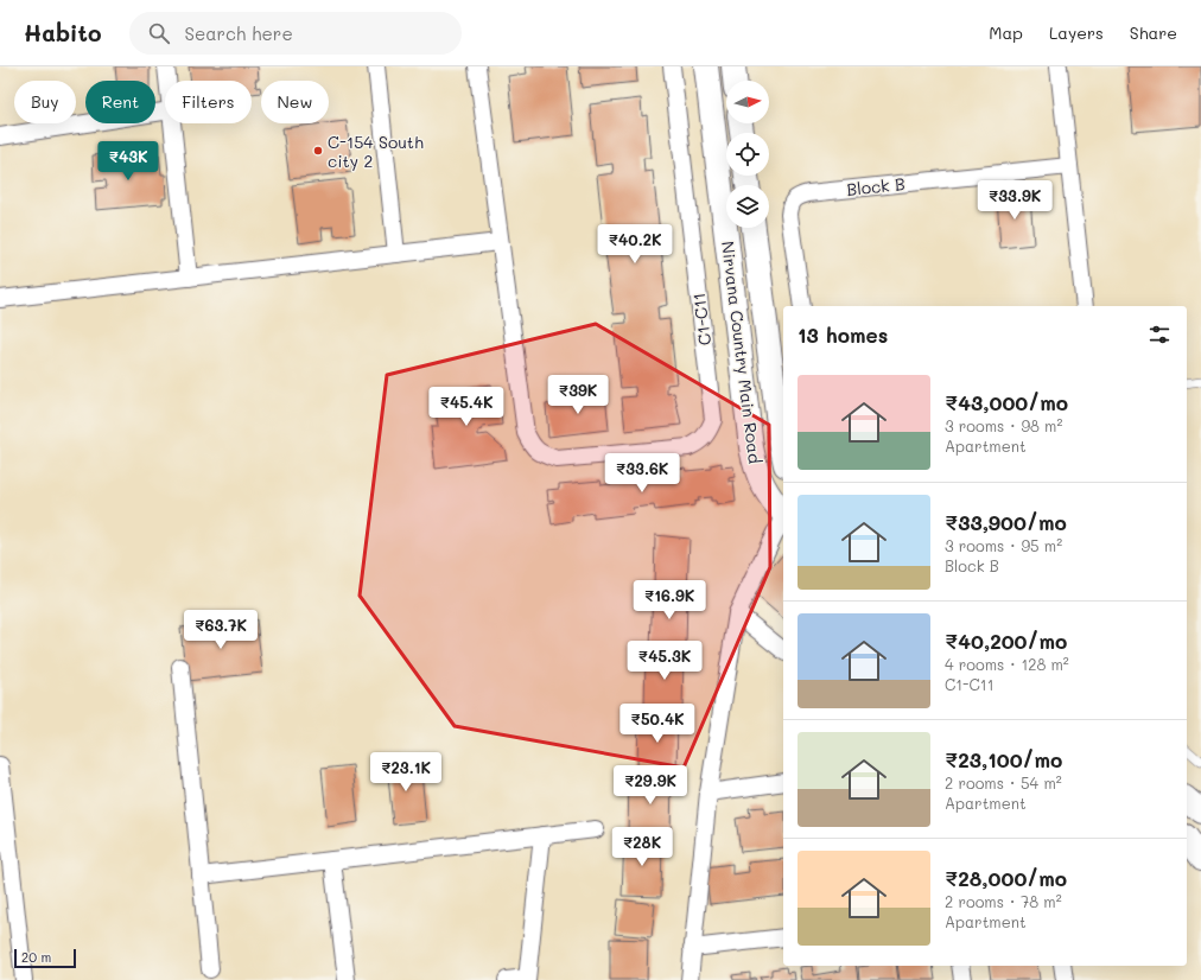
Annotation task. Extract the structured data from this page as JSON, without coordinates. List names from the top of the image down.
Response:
{
  "streets": {
    "street": ["Block B", "C1-C11", "Nirvana Country Main Road"]
  },
  "places": ["C-154 South city 2"],
  "scale_bar": "20 m",
  "north": "right",
  "page": {
    "header": "Habito",
    "search": "Search here",
    "nav": ["Map", "Layers", "Share"],
    "chip": [
      "Buy",
      "Rent",
      "Filters",
      "New"
    ],
    "price": [
      "₹43K",
      "₹33.9K",
      "₹40.2K",
      "₹39K",
      "₹45.4K",
      "₹33.6K",
      "₹16.9K",
      "₹63.7K",
      "₹45.3K",
      "₹50.4K",
      "₹23.1K",
      "₹29.9K",
      "₹28K"
    ],
    "heading": "13 homes",
    "list": [
      {
        "name": "₹43,000/mo",
        "note": "3 rooms · 98 m² · Apartment"
      },
      {
        "name": "₹33,900/mo",
        "note": "3 rooms · 95 m² · Block B"
      },
      {
        "name": "₹40,200/mo",
        "note": "4 rooms · 128 m² · C1-C11"
      },
      {
        "name": "₹23,100/mo",
        "note": "2 rooms · 54 m² · Apartment"
      },
      {
        "name": "₹28,000/mo",
        "note": "2 rooms · 78 m² · Apartment"
      }
    ],
    "scale": "20 m"
  }
}
